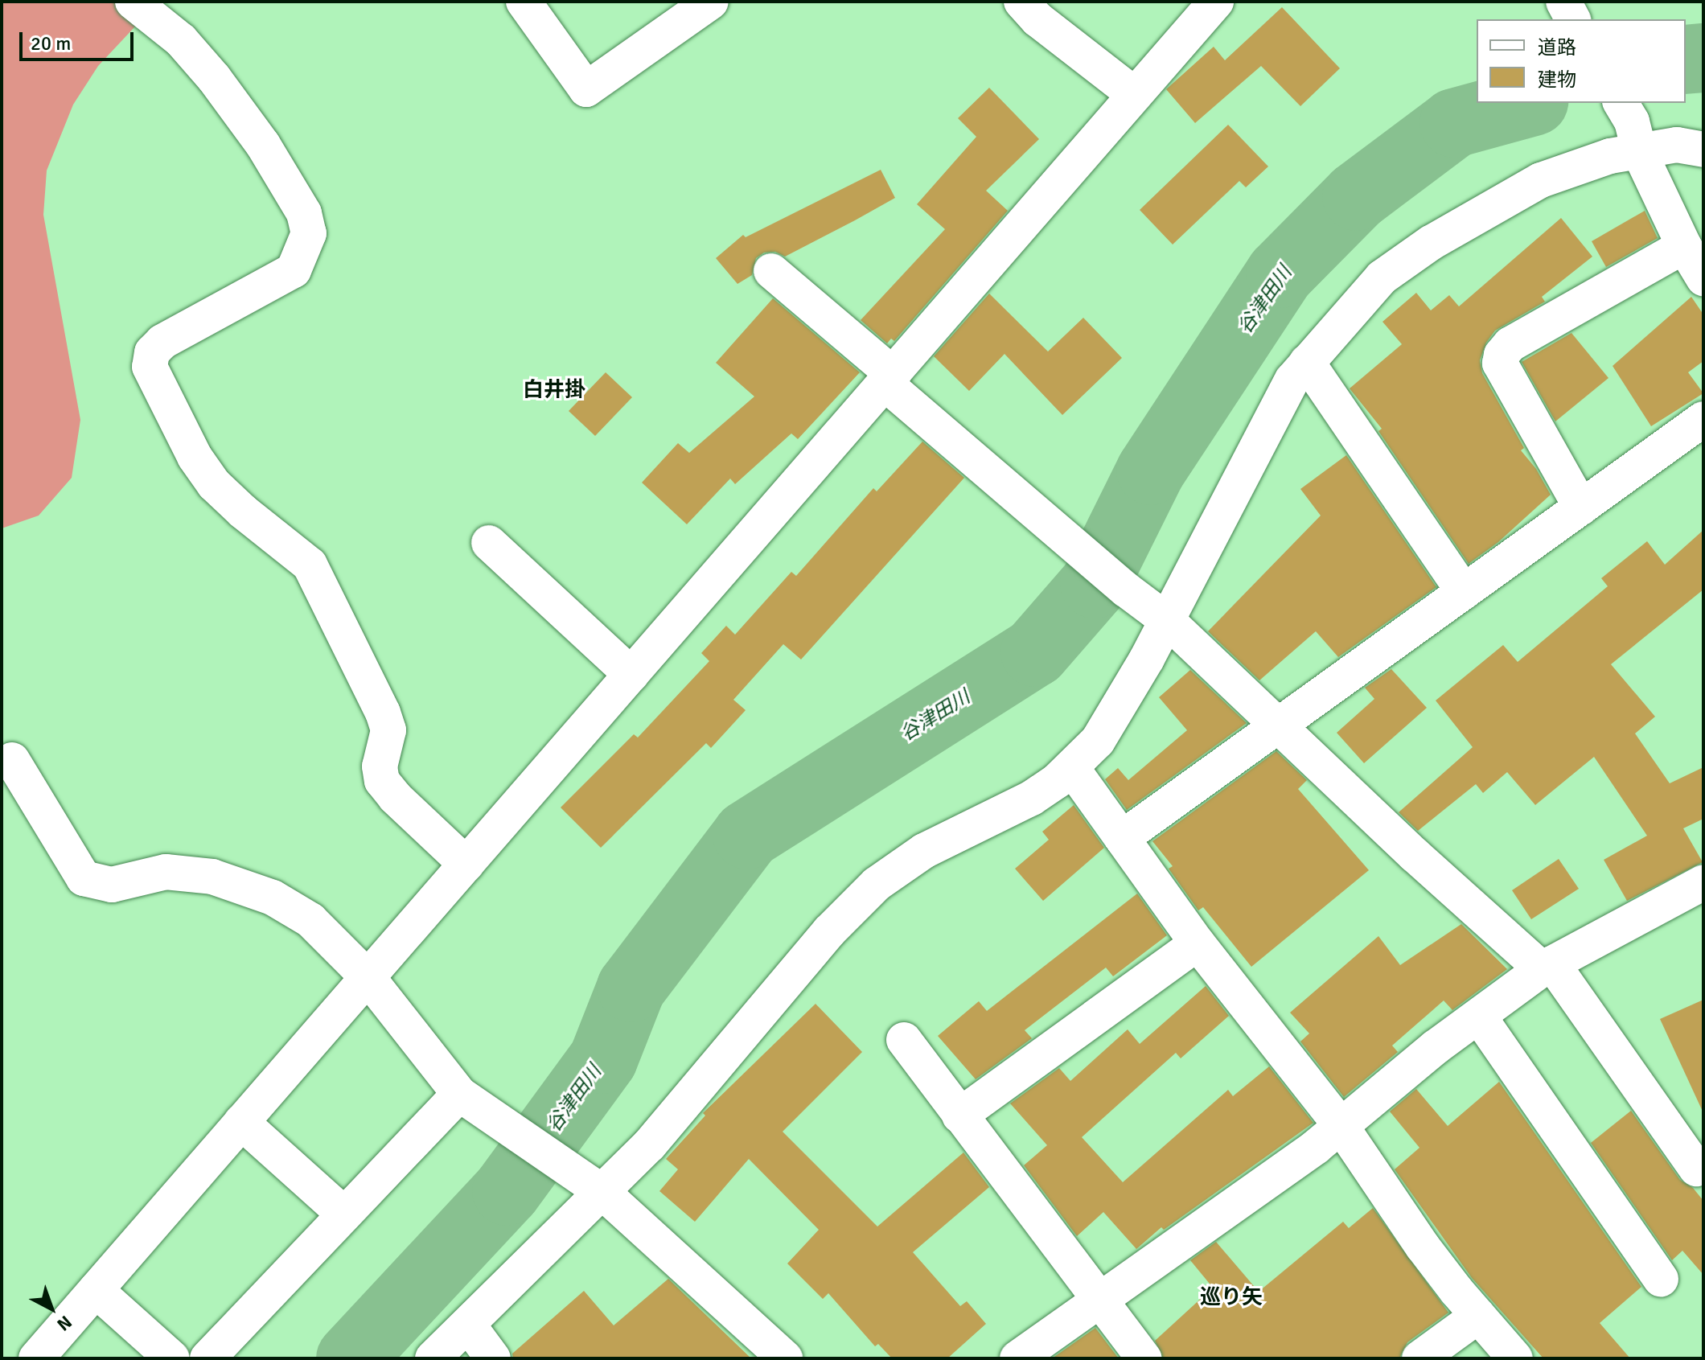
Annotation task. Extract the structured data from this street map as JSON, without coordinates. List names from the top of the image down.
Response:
{
  "districts": ["白井掛", "巡り矢"],
  "water": ["谷津田川"],
  "legend": ["道路", "建物"],
  "scale_bar": "20 m",
  "north": "bottom right"
}
